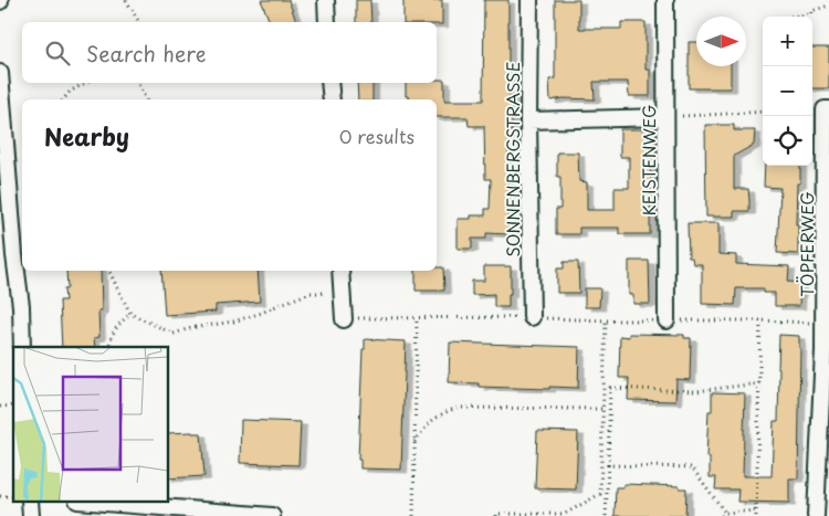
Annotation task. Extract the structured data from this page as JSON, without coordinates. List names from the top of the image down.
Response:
{
  "streets": {
    "street": ["SONNENBERGSTRASSE", "KEISTENWEG", "TÖPFERWEG"]
  },
  "north": "right",
  "page": {
    "map_buttons": ["+", "−"],
    "search": "Search here",
    "heading": ["Nearby", "0 results"]
  }
}
